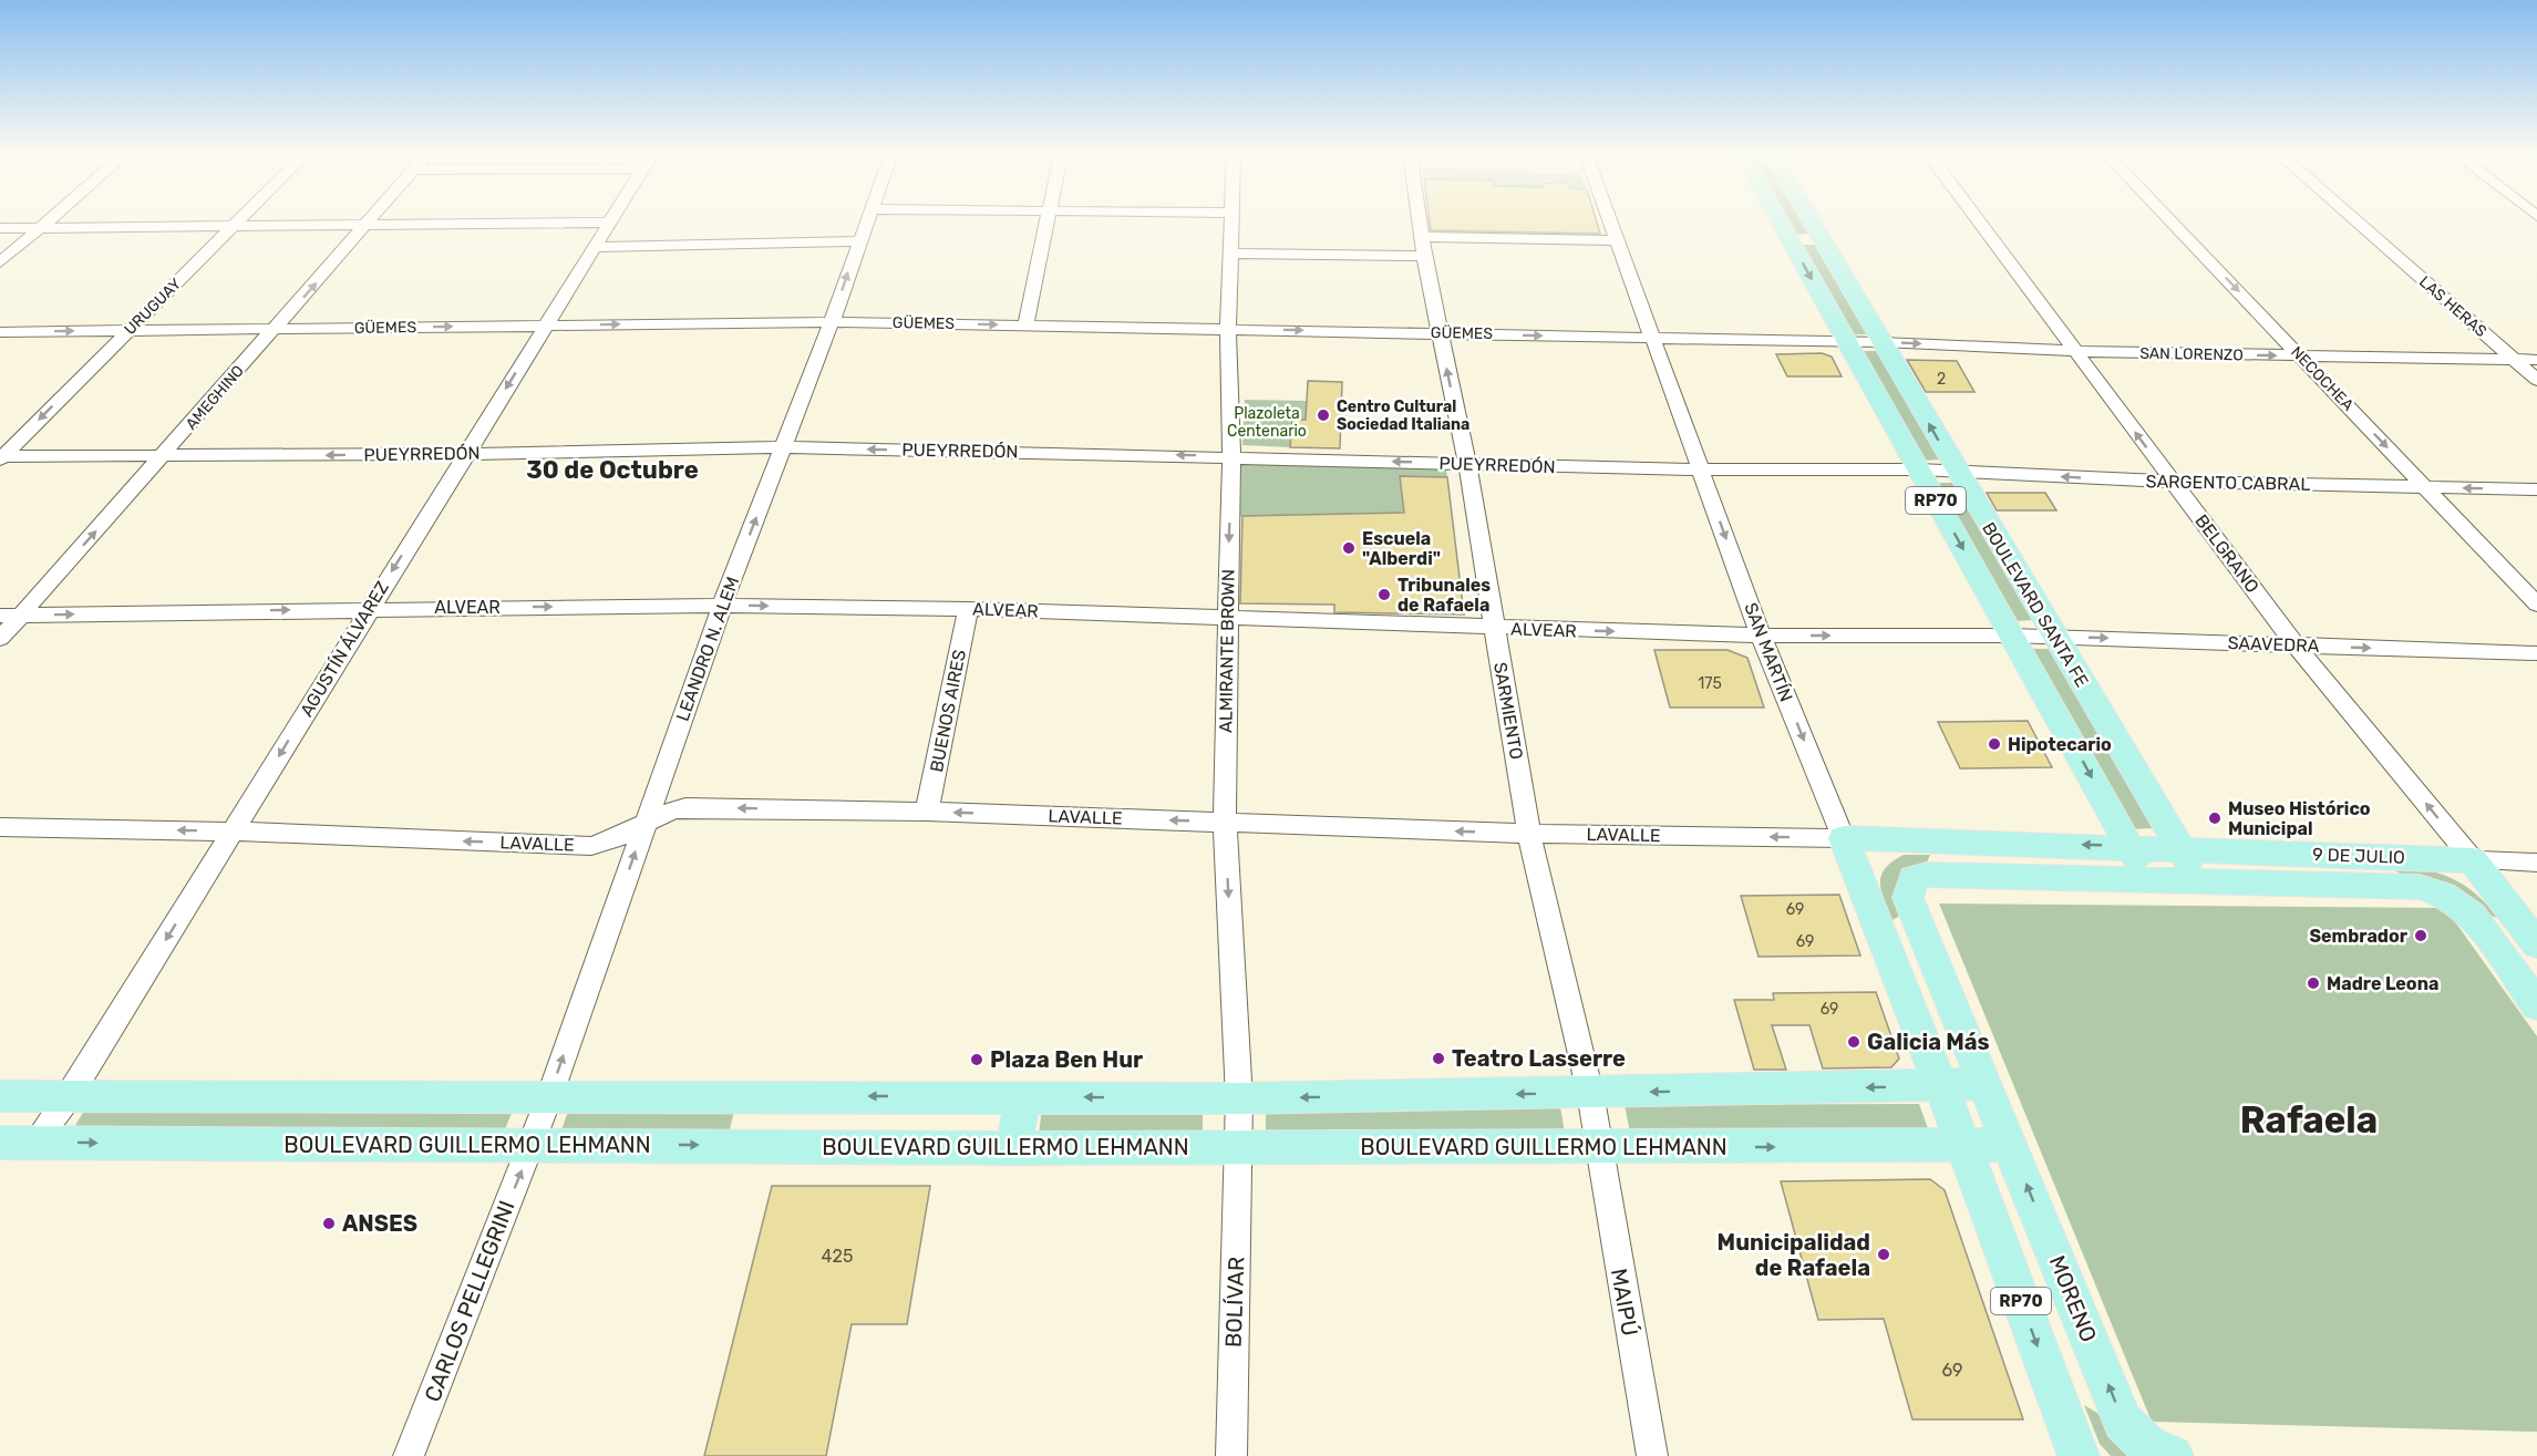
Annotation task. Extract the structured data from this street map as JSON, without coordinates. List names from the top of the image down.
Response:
{
  "streets": {
    "main road": [
      "RP70",
      "BELGRANO",
      "BOULEVARD SANTA FE",
      "SAN MARTÍN",
      "LAVALLE",
      "9 DE JULIO",
      "BOULEVARD GUILLERMO LEHMANN",
      "MORENO"
    ],
    "street": [
      "URUGUAY",
      "LAS HERAS",
      "GÜEMES",
      "SAN LORENZO",
      "NECOCHEA",
      "AMEGHINO",
      "PUEYRREDÓN",
      "SARGENTO CABRAL",
      "ALVEAR",
      "SAAVEDRA",
      "AGUSTÍN ÁLVAREZ",
      "LEANDRO N. ALEM",
      "ALMIRANTE BROWN",
      "BUENOS AIRES",
      "SARMIENTO",
      "CARLOS PELLEGRINI",
      "BOLÍVAR",
      "MAIPÚ"
    ]
  },
  "crossings": [
    ["URUGUAY", "GÜEMES"],
    ["URUGUAY", "PUEYRREDÓN"],
    ["LAS HERAS", "SAN LORENZO"],
    ["GÜEMES", "SAN LORENZO"],
    ["GÜEMES", "AMEGHINO"],
    ["GÜEMES", "BOULEVARD SANTA FE"],
    ["GÜEMES", "AGUSTÍN ÁLVAREZ"],
    ["GÜEMES", "LEANDRO N. ALEM"],
    ["GÜEMES", "ALMIRANTE BROWN"],
    ["GÜEMES", "SAN MARTÍN"],
    ["GÜEMES", "SARMIENTO"],
    ["SAN LORENZO", "NECOCHEA"],
    ["SAN LORENZO", "BELGRANO"],
    ["SAN LORENZO", "BOULEVARD SANTA FE"],
    ["NECOCHEA", "SARGENTO CABRAL"],
    ["AMEGHINO", "PUEYRREDÓN"],
    ["AMEGHINO", "ALVEAR"],
    ["PUEYRREDÓN", "SARGENTO CABRAL"],
    ["PUEYRREDÓN", "BOULEVARD SANTA FE"],
    ["PUEYRREDÓN", "AGUSTÍN ÁLVAREZ"],
    ["PUEYRREDÓN", "LEANDRO N. ALEM"],
    ["PUEYRREDÓN", "ALMIRANTE BROWN"],
    ["PUEYRREDÓN", "SAN MARTÍN"],
    ["PUEYRREDÓN", "SARMIENTO"],
    ["SARGENTO CABRAL", "BELGRANO"],
    ["SARGENTO CABRAL", "BOULEVARD SANTA FE"],
    ["RP70", "SAN MARTÍN"],
    ["RP70", "BOULEVARD GUILLERMO LEHMANN"],
    ["BELGRANO", "SAAVEDRA"],
    ["BELGRANO", "9 DE JULIO"],
    ["BOULEVARD SANTA FE", "ALVEAR"],
    ["BOULEVARD SANTA FE", "SAAVEDRA"],
    ["BOULEVARD SANTA FE", "LAVALLE"],
    ["BOULEVARD SANTA FE", "9 DE JULIO"],
    ["ALVEAR", "SAAVEDRA"],
    ["ALVEAR", "AGUSTÍN ÁLVAREZ"],
    ["ALVEAR", "LEANDRO N. ALEM"],
    ["ALVEAR", "ALMIRANTE BROWN"],
    ["ALVEAR", "SAN MARTÍN"],
    ["ALVEAR", "BUENOS AIRES"],
    ["ALVEAR", "SARMIENTO"],
    ["AGUSTÍN ÁLVAREZ", "LAVALLE"],
    ["AGUSTÍN ÁLVAREZ", "BOULEVARD GUILLERMO LEHMANN"],
    ["LEANDRO N. ALEM", "LAVALLE"],
    ["LEANDRO N. ALEM", "BOULEVARD GUILLERMO LEHMANN"],
    ["LEANDRO N. ALEM", "CARLOS PELLEGRINI"],
    ["ALMIRANTE BROWN", "LAVALLE"],
    ["ALMIRANTE BROWN", "BOULEVARD GUILLERMO LEHMANN"],
    ["ALMIRANTE BROWN", "BOLÍVAR"],
    ["SAN MARTÍN", "LAVALLE"],
    ["SAN MARTÍN", "BOULEVARD GUILLERMO LEHMANN"],
    ["BUENOS AIRES", "LAVALLE"],
    ["SARMIENTO", "LAVALLE"],
    ["SARMIENTO", "BOULEVARD GUILLERMO LEHMANN"],
    ["SARMIENTO", "MAIPÚ"],
    ["LAVALLE", "9 DE JULIO"],
    ["BOULEVARD GUILLERMO LEHMANN", "MORENO"],
    ["BOULEVARD GUILLERMO LEHMANN", "CARLOS PELLEGRINI"],
    ["BOULEVARD GUILLERMO LEHMANN", "BOLÍVAR"],
    ["BOULEVARD GUILLERMO LEHMANN", "MAIPÚ"]
  ],
  "one_way": [
    "URUGUAY",
    "SAN LORENZO",
    "NECOCHEA",
    "AMEGHINO",
    "PUEYRREDÓN",
    "SARGENTO CABRAL",
    "BELGRANO",
    "ALVEAR",
    "SAAVEDRA",
    "AGUSTÍN ÁLVAREZ",
    "LEANDRO N. ALEM",
    "ALMIRANTE BROWN",
    "SAN MARTÍN",
    "LAVALLE",
    "CARLOS PELLEGRINI"
  ],
  "districts": ["30 de Octubre", "Rafaela"],
  "parks": ["Plazoleta Centenario"],
  "places": [
    "Centro Cultural Sociedad Italiana",
    "Escuela \"Alberdi\"",
    "Tribunales de Rafaela",
    "Hipotecario",
    "Museo Histórico Municipal",
    "Sembrador",
    "Madre Leona",
    "Galicia Más",
    "Teatro Lasserre",
    "Plaza Ben Hur",
    "ANSES",
    "Municipalidad de Rafaela"
  ],
  "house_numbers": [
    "2",
    "175",
    "69",
    "69",
    "69",
    "425",
    "69"
  ]
}
